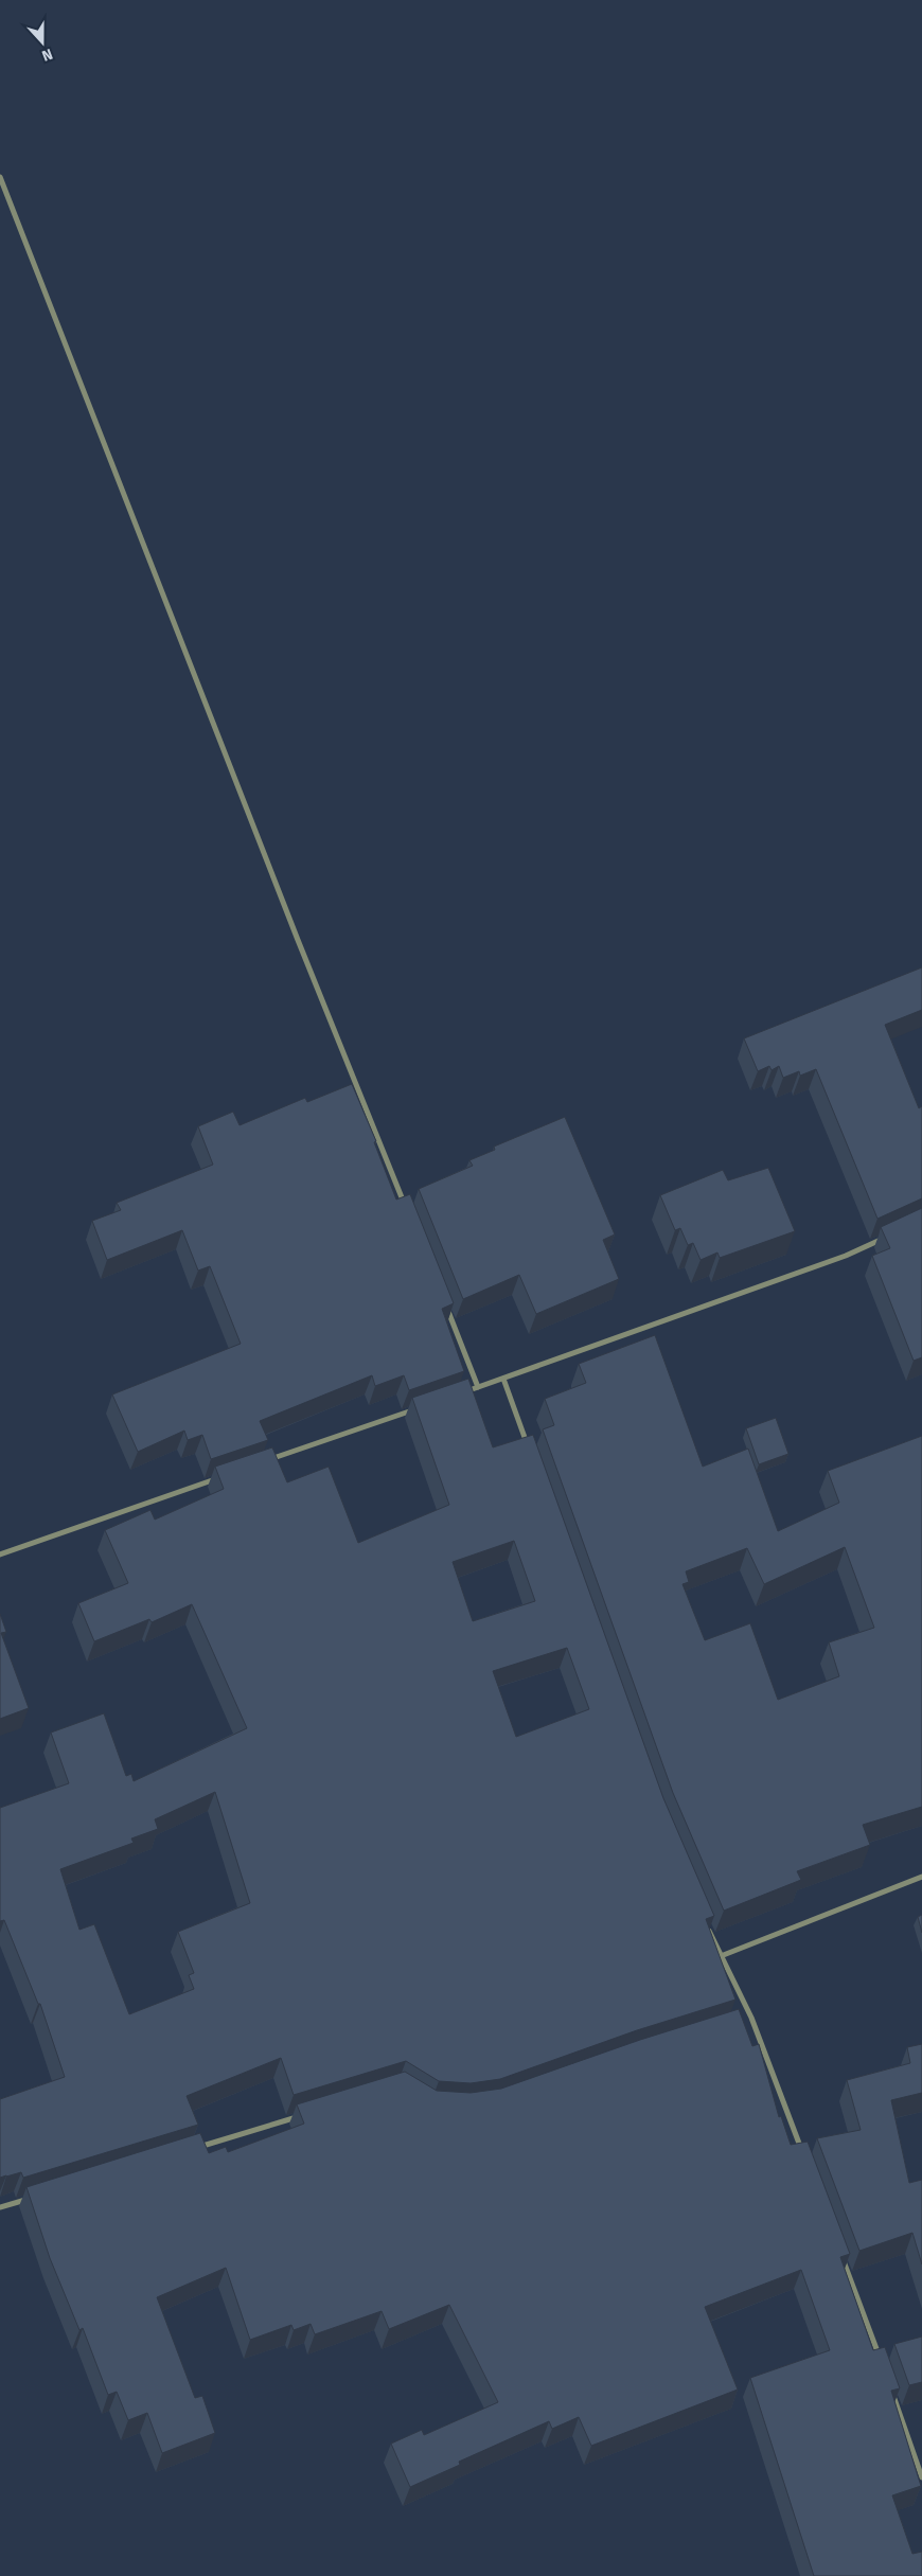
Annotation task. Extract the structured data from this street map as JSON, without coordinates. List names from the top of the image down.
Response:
{
  "north": "bottom"
}
